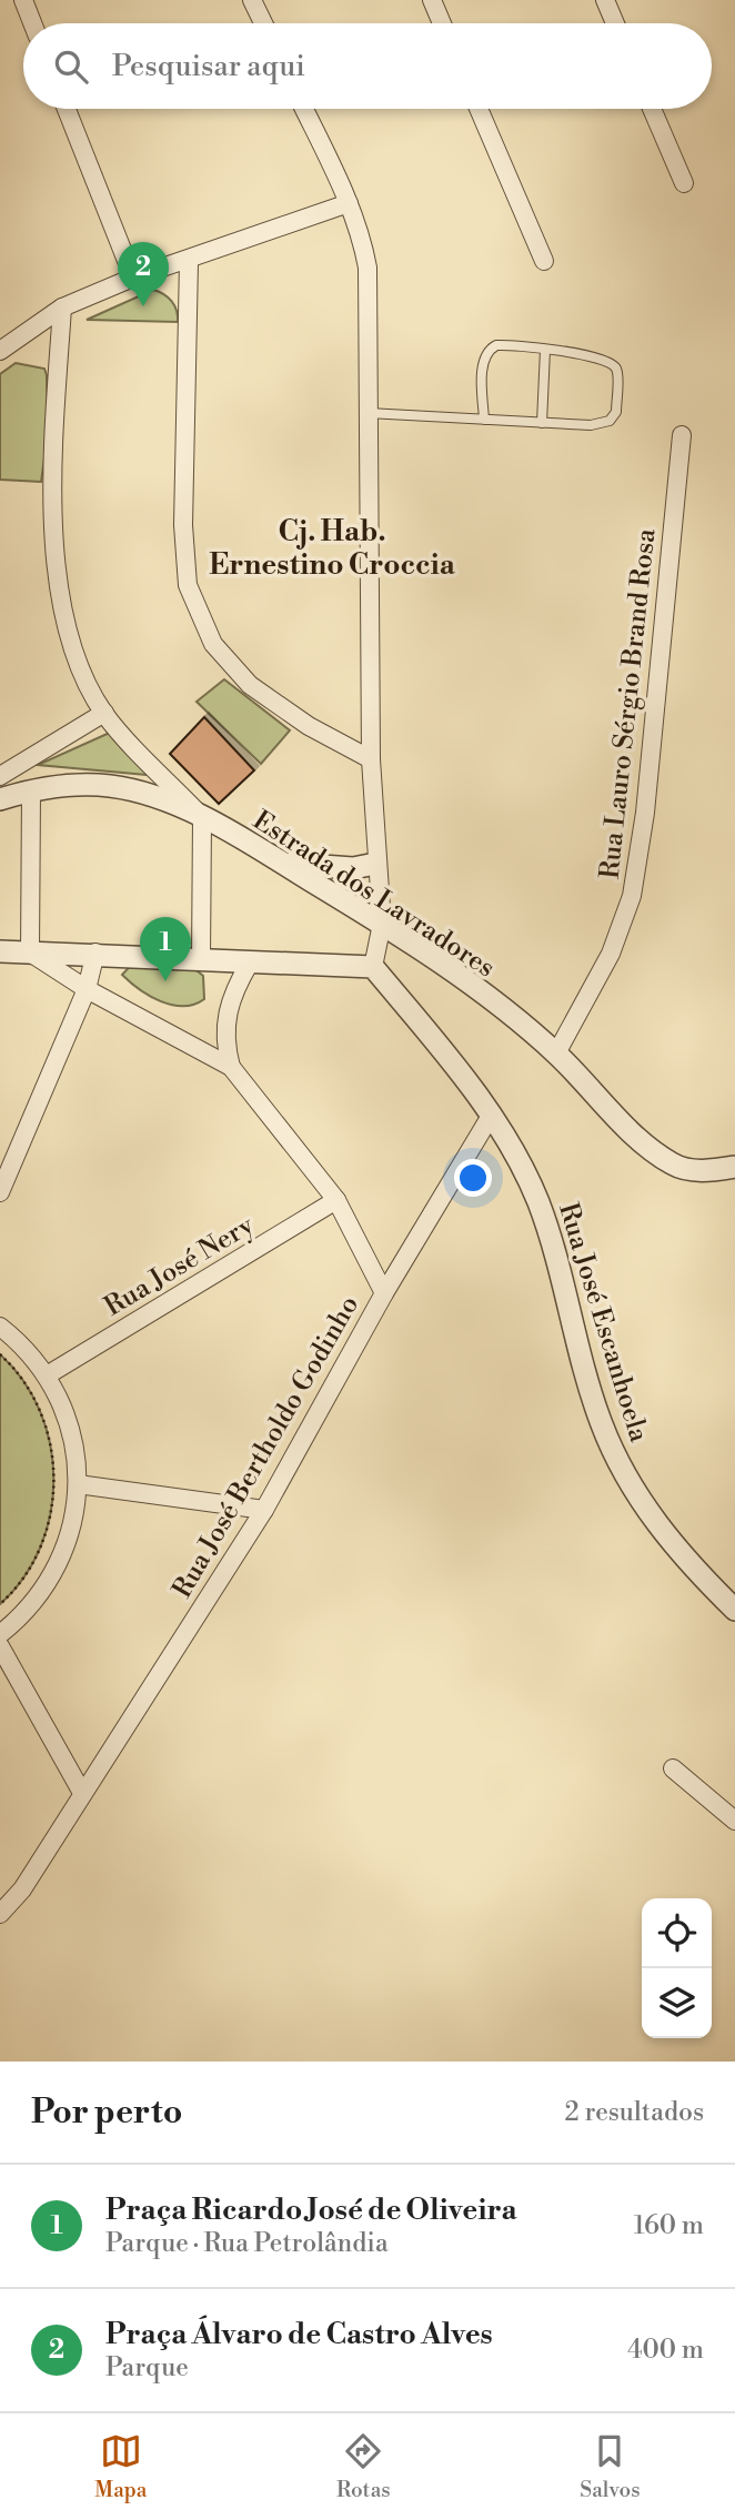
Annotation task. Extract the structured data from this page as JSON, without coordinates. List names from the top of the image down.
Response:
{
  "streets": {
    "street": [
      "Rua Lauro Sérgio Brand Rosa",
      "Estrada dos Lavradores",
      "Rua José Nery",
      "Rua José Escanhoela",
      "Rua José Bertholdo Godinho"
    ]
  },
  "crossings": [
    ["Rua Lauro Sérgio Brand Rosa", "Estrada dos Lavradores"],
    ["Rua José Escanhoela", "Rua José Bertholdo Godinho"]
  ],
  "districts": ["Cj. Hab. Ernestino Croccia"],
  "page": {
    "search": "Pesquisar aqui",
    "pins": ["2", "1"],
    "heading": ["Por perto", "2 resultados"],
    "list": [
      {
        "mark": "1",
        "name": "Praça Ricardo José de Oliveira",
        "note": "Parque · Rua Petrolândia",
        "value": "160 m"
      },
      {
        "mark": "2",
        "name": "Praça Álvaro de Castro Alves",
        "note": "Parque",
        "value": "400 m"
      }
    ],
    "nav": ["Mapa", "Rotas", "Salvos"]
  }
}
